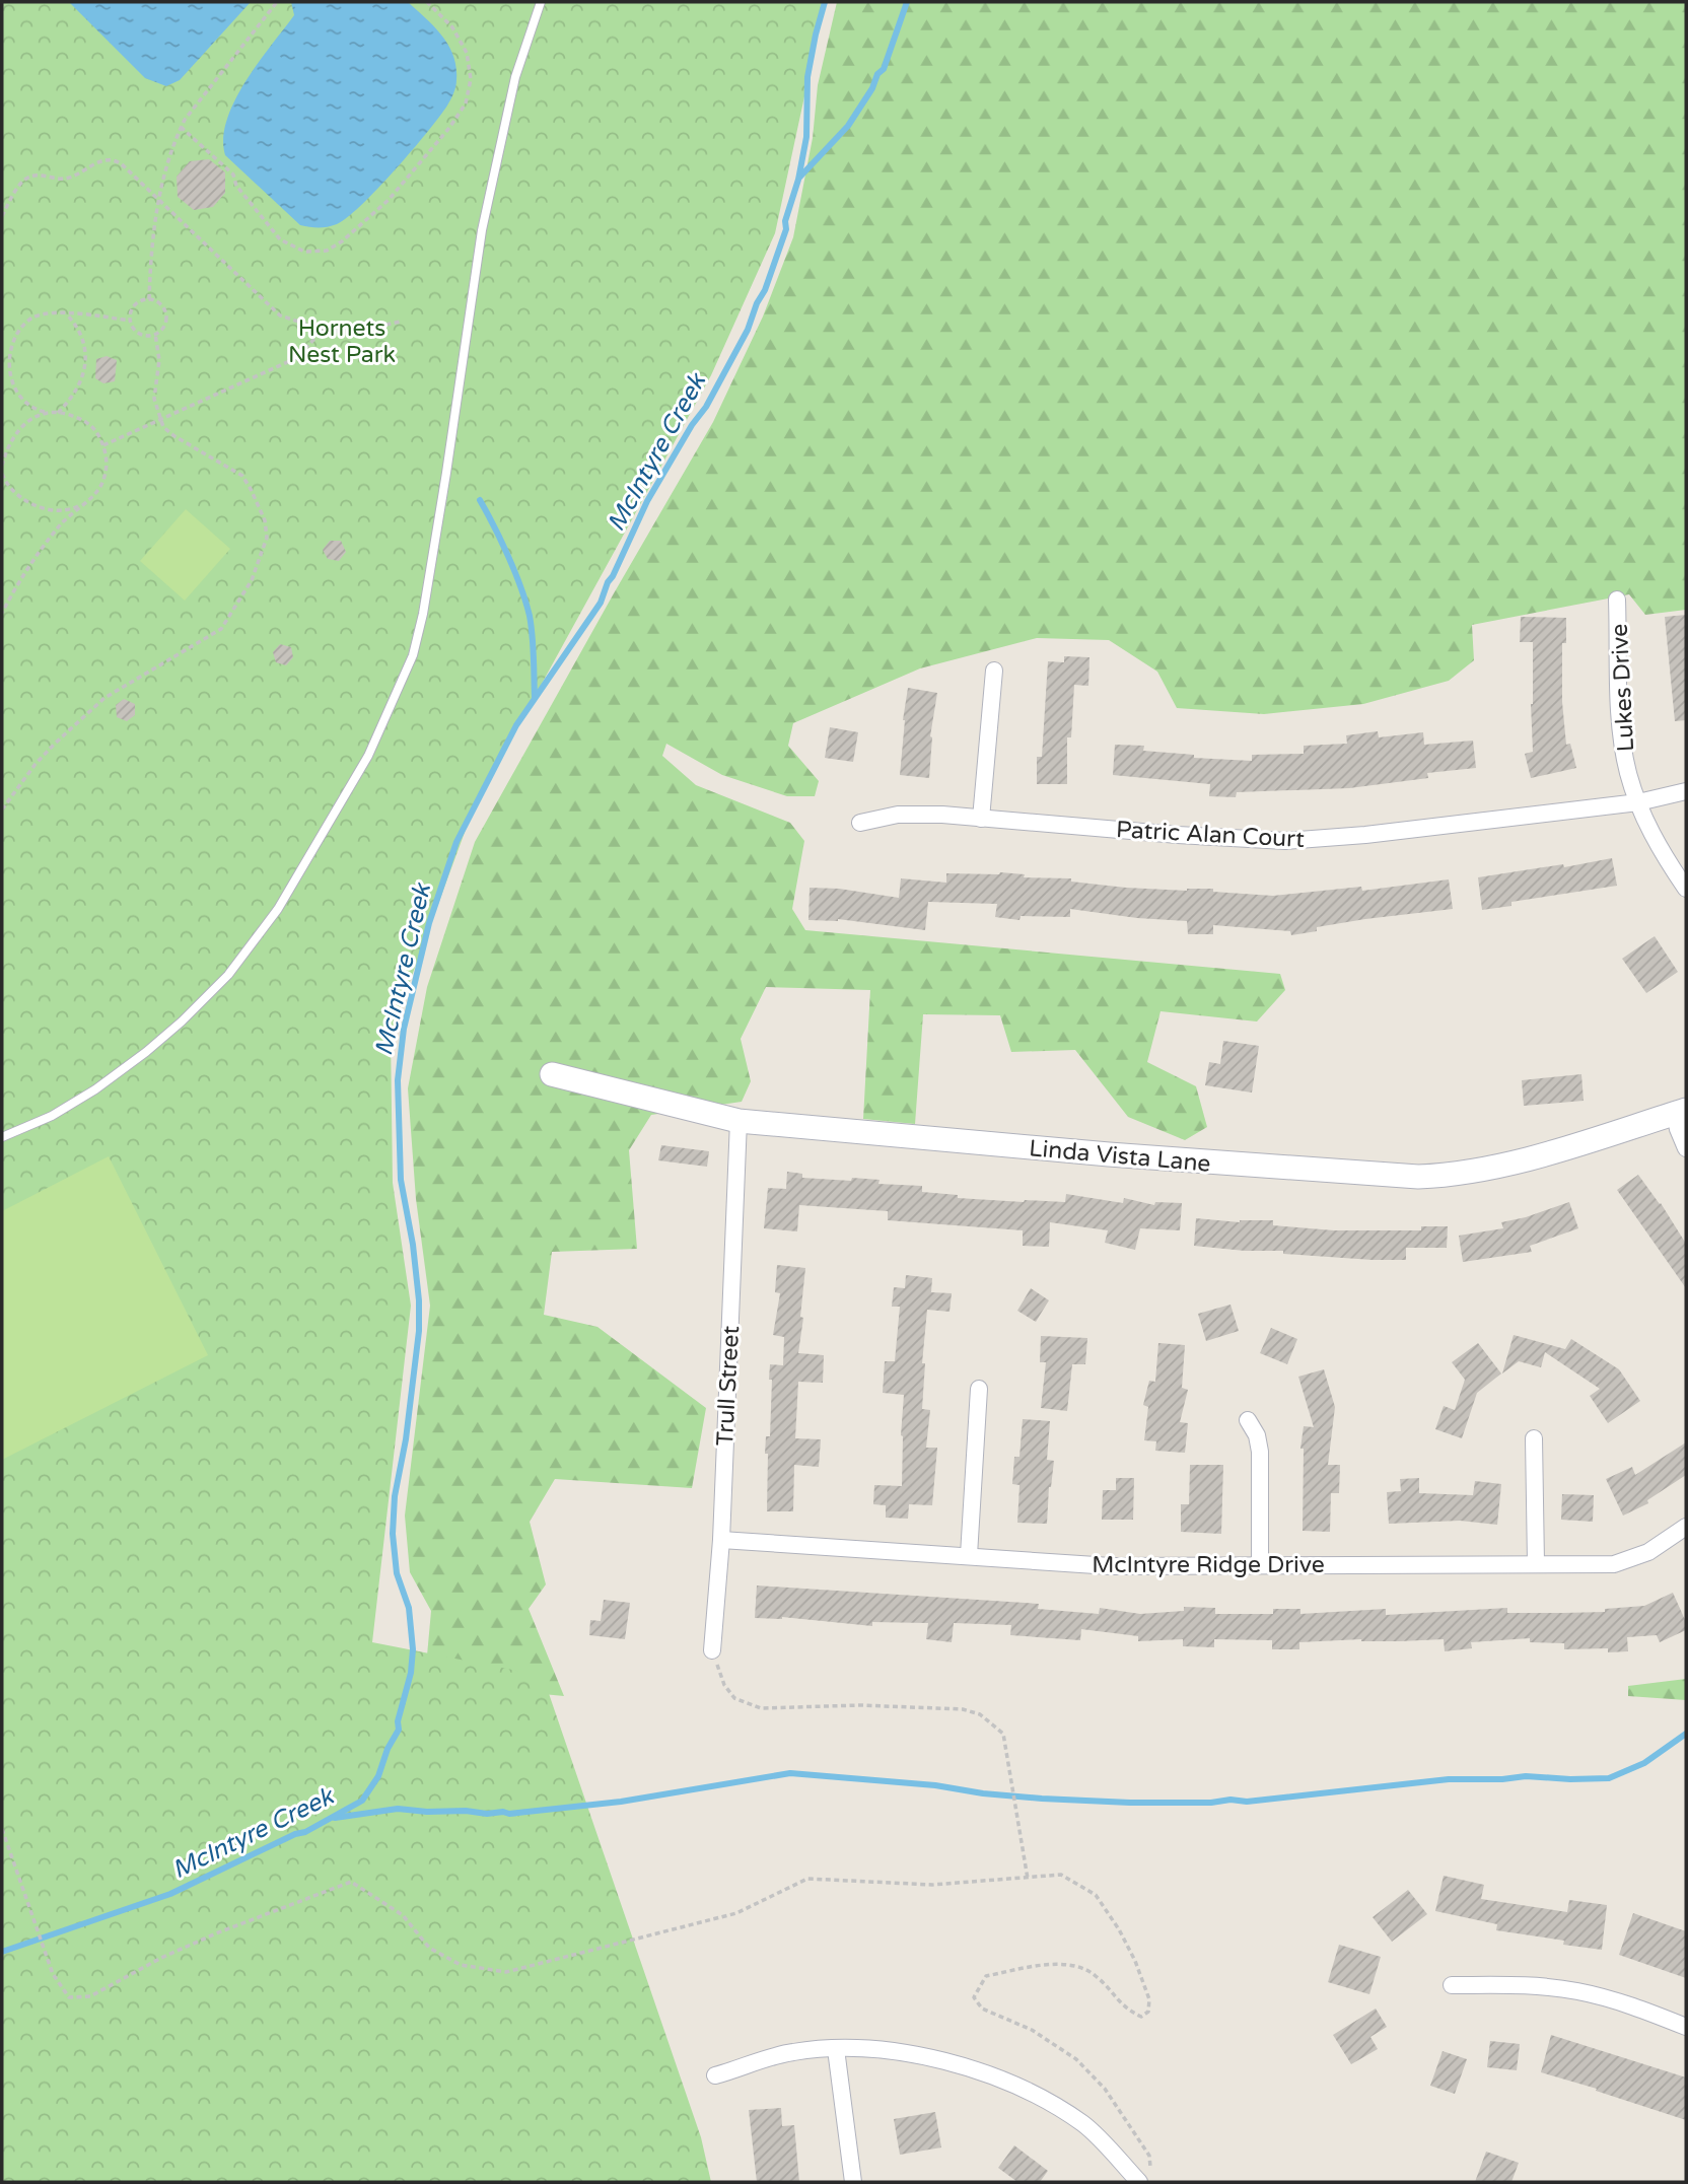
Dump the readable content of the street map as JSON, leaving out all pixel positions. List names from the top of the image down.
{
  "streets": {
    "street": [
      "Lukes Drive",
      "Patric Alan Court",
      "Linda Vista Lane",
      "Trull Street",
      "McIntyre Ridge Drive"
    ]
  },
  "crossings": [
    ["Lukes Drive", "Patric Alan Court"],
    ["Linda Vista Lane", "Trull Street"],
    ["Trull Street", "McIntyre Ridge Drive"]
  ],
  "water": ["McIntyre Creek"],
  "parks": ["Hornets Nest Park"]
}
